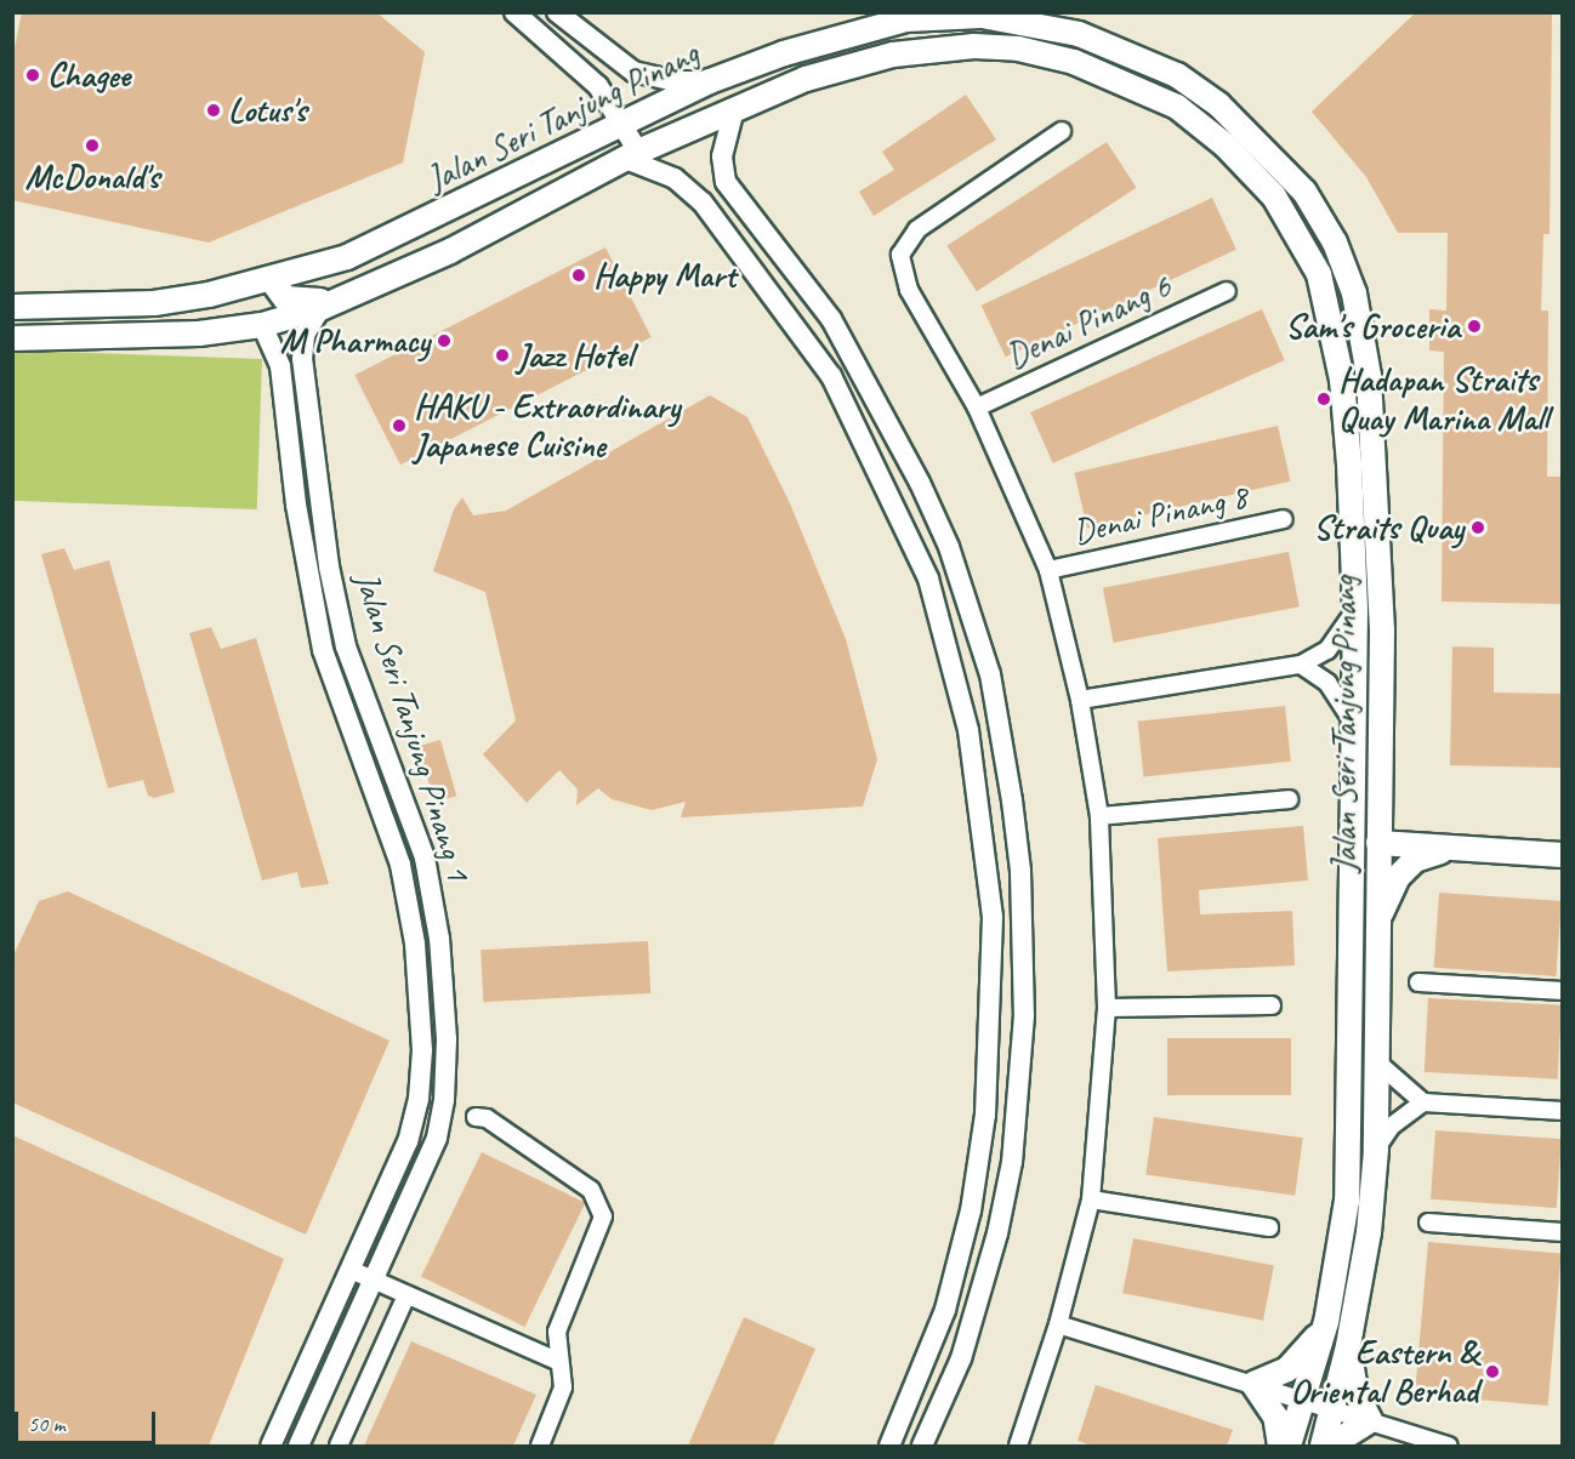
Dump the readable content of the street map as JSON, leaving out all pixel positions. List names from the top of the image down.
{
  "streets": {
    "main road": ["Jalan Seri Tanjung Pinang"],
    "street": ["Denai Pinang 6", "Denai Pinang 8", "Jalan Seri Tanjung Pinang 1"]
  },
  "crossings": [
    ["Jalan Seri Tanjung Pinang", "Jalan Seri Tanjung Pinang 1"]
  ],
  "places": [
    "Chagee",
    "Lotus's",
    "McDonald's",
    "Happy Mart",
    "Sam's Groceria",
    "M Pharmacy",
    "Jazz Hotel",
    "Hadapan Straits Quay Marina Mall",
    "HAKU - Extraordinary Japanese Cuisine",
    "Straits Quay",
    "Eastern & Oriental Berhad"
  ],
  "scale_bar": "50 m"
}
